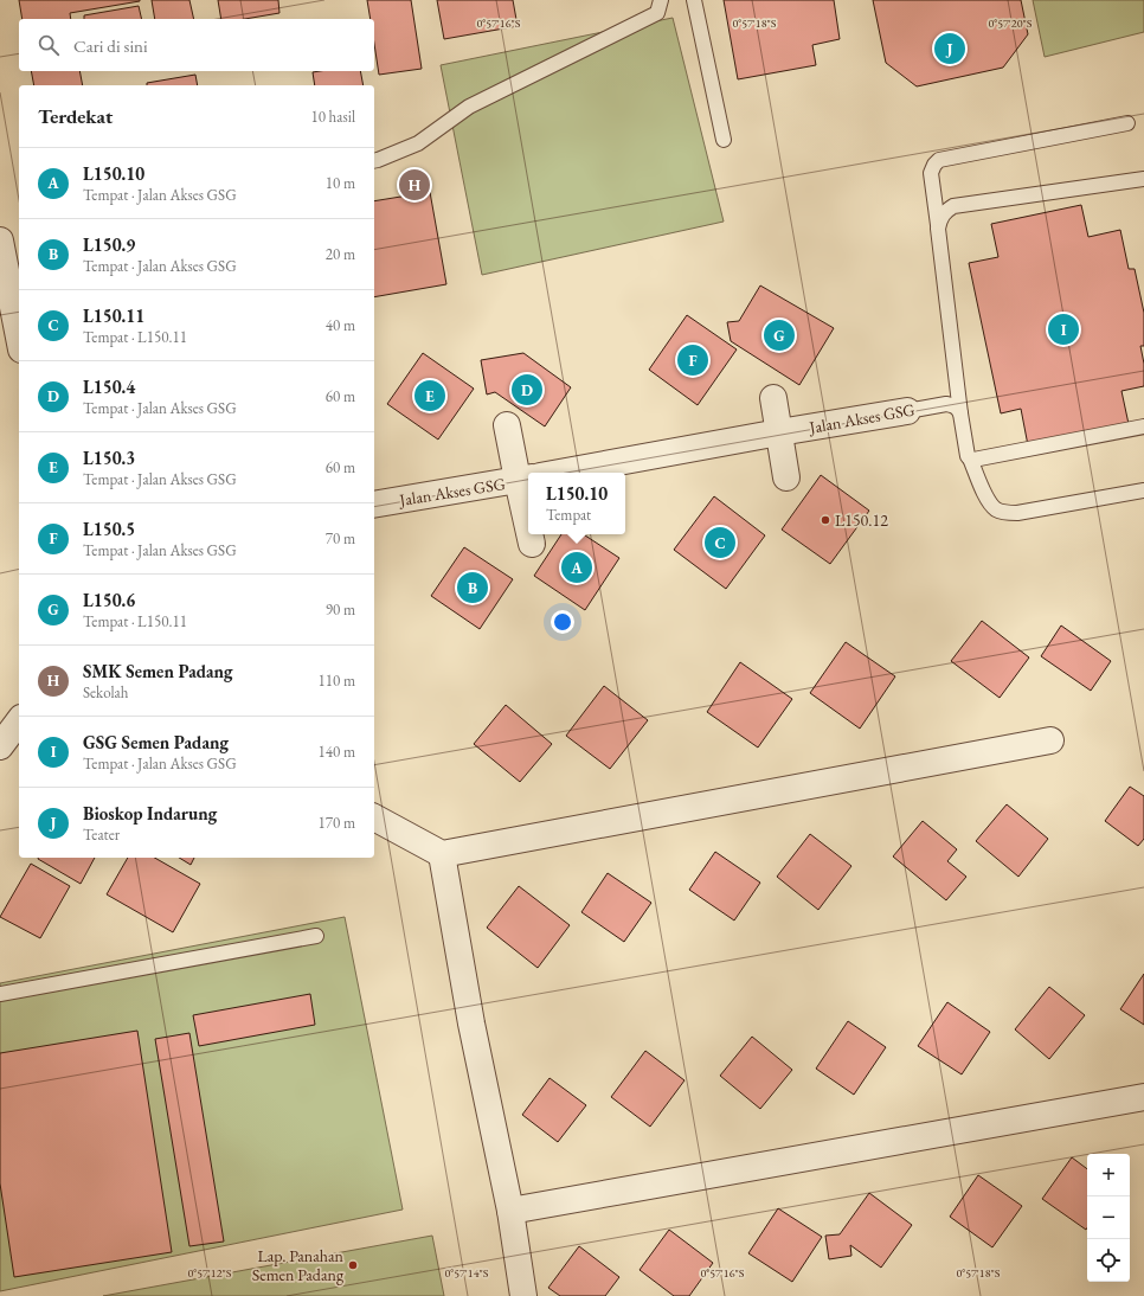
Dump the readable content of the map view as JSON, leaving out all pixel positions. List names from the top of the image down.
{
  "streets": {
    "street": ["Jalan Akses GSG"]
  },
  "places": ["L150.12", "Lap. Panahan Semen Padang"],
  "page": {
    "search": "Cari di sini",
    "pins": [
      "J",
      "H",
      "I",
      "G",
      "F",
      "D",
      "E",
      "C",
      "A",
      "B"
    ],
    "heading": ["Terdekat", "10 hasil"],
    "list": [
      {
        "mark": "A",
        "name": "L150.10",
        "note": "Tempat · Jalan Akses GSG",
        "value": "10 m"
      },
      {
        "mark": "B",
        "name": "L150.9",
        "note": "Tempat · Jalan Akses GSG",
        "value": "20 m"
      },
      {
        "mark": "C",
        "name": "L150.11",
        "note": "Tempat · L150.11",
        "value": "40 m"
      },
      {
        "mark": "D",
        "name": "L150.4",
        "note": "Tempat · Jalan Akses GSG",
        "value": "60 m"
      },
      {
        "mark": "E",
        "name": "L150.3",
        "note": "Tempat · Jalan Akses GSG",
        "value": "60 m"
      },
      {
        "mark": "F",
        "name": "L150.5",
        "note": "Tempat · Jalan Akses GSG",
        "value": "70 m"
      },
      {
        "mark": "G",
        "name": "L150.6",
        "note": "Tempat · L150.11",
        "value": "90 m"
      },
      {
        "mark": "H",
        "name": "SMK Semen Padang",
        "note": "Sekolah",
        "value": "110 m"
      },
      {
        "mark": "I",
        "name": "GSG Semen Padang",
        "note": "Tempat · Jalan Akses GSG",
        "value": "140 m"
      },
      {
        "mark": "J",
        "name": "Bioskop Indarung",
        "note": "Teater",
        "value": "170 m"
      }
    ],
    "popup": ["L150.10", "Tempat"],
    "map_buttons": ["+", "−"]
  },
  "coordinates": [
    "0°57'20\"S",
    "0°57'16\"S",
    "0°57'18\"S",
    "0°57'12\"S",
    "0°57'14\"S"
  ]
}
